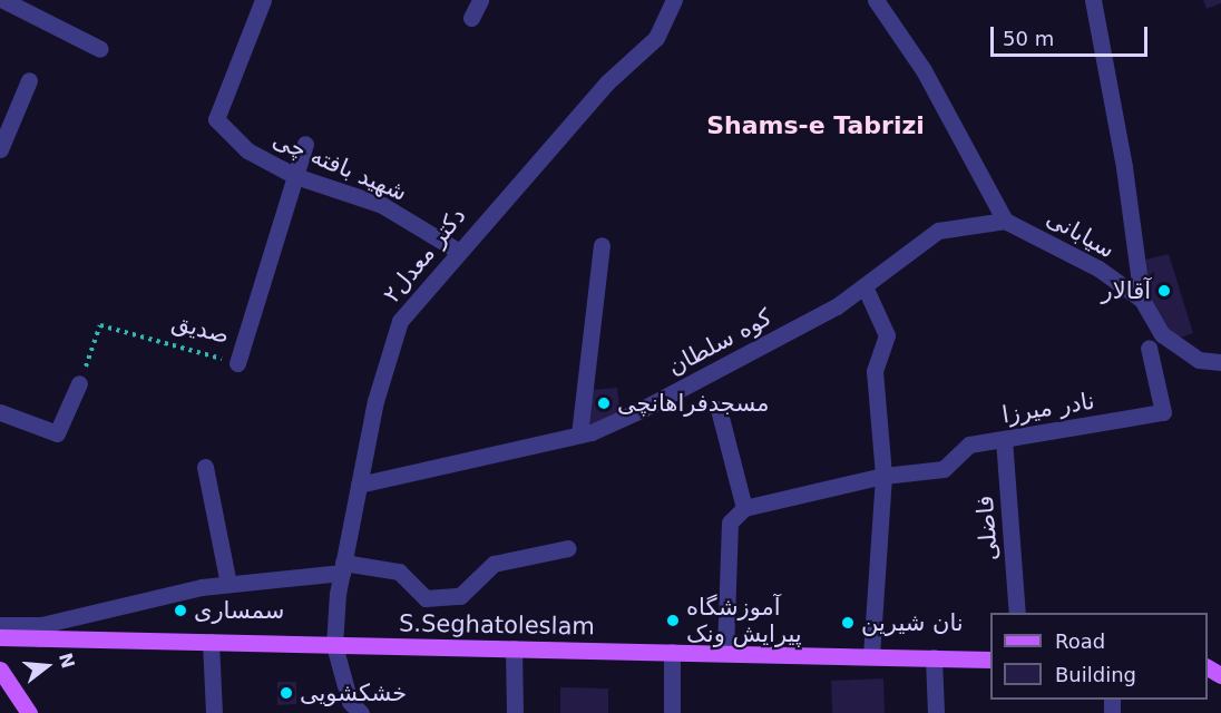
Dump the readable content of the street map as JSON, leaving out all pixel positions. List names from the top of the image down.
{
  "streets": {
    "main road": ["S.Seghatoleslam"],
    "street": [
      "شهید بافته چی",
      "سیابانی",
      "دکتر معدل۲",
      "صدیق",
      "کوه سلطان",
      "نادر میرزا",
      "فاضلی"
    ]
  },
  "crossings": [
    ["شهید بافته چی", "دکتر معدل۲"],
    ["شهید بافته چی", "صدیق"],
    ["سیابانی", "کوه سلطان"],
    ["دکتر معدل۲", "کوه سلطان"],
    ["دکتر معدل۲", "S.Seghatoleslam"],
    ["نادر میرزا", "فاضلی"]
  ],
  "districts": ["Shams-e Tabrizi"],
  "places": [
    "آقالار",
    "مسجدفراهانچی",
    "سمساری",
    "آموزشگاه پیرایش ونک",
    "نان شیرین",
    "خشکشویی"
  ],
  "legend": ["Road", "Building"],
  "scale_bar": "50 m",
  "north": "right"
}
